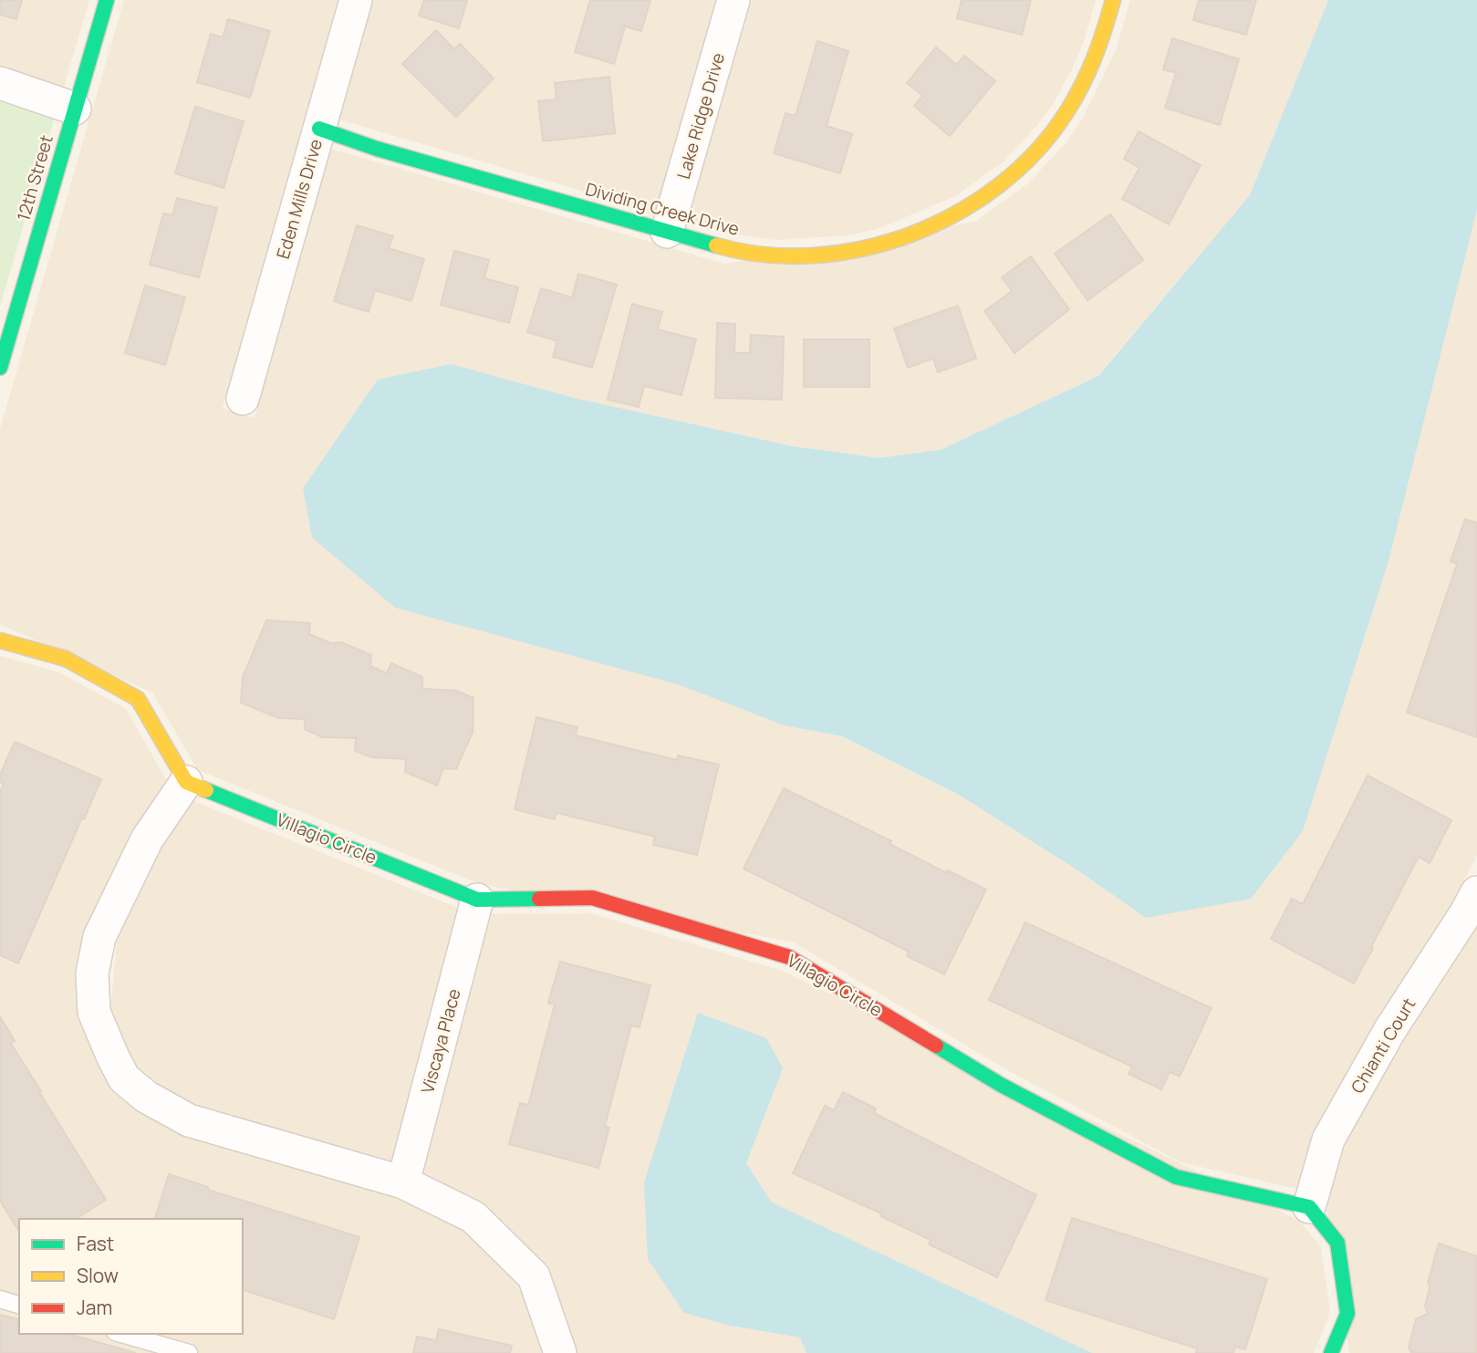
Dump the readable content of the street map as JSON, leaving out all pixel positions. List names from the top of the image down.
{
  "streets": {
    "street": [
      "Lake Ridge Drive",
      "12th Street",
      "Eden Mills Drive",
      "Dividing Creek Drive",
      "Villagio Circle",
      "Viscaya Place",
      "Chianti Court"
    ]
  },
  "crossings": [
    ["Lake Ridge Drive", "Dividing Creek Drive"],
    ["Eden Mills Drive", "Dividing Creek Drive"],
    ["Villagio Circle", "Viscaya Place"],
    ["Villagio Circle", "Chianti Court"]
  ],
  "legend": ["Fast", "Slow", "Jam"]
}
